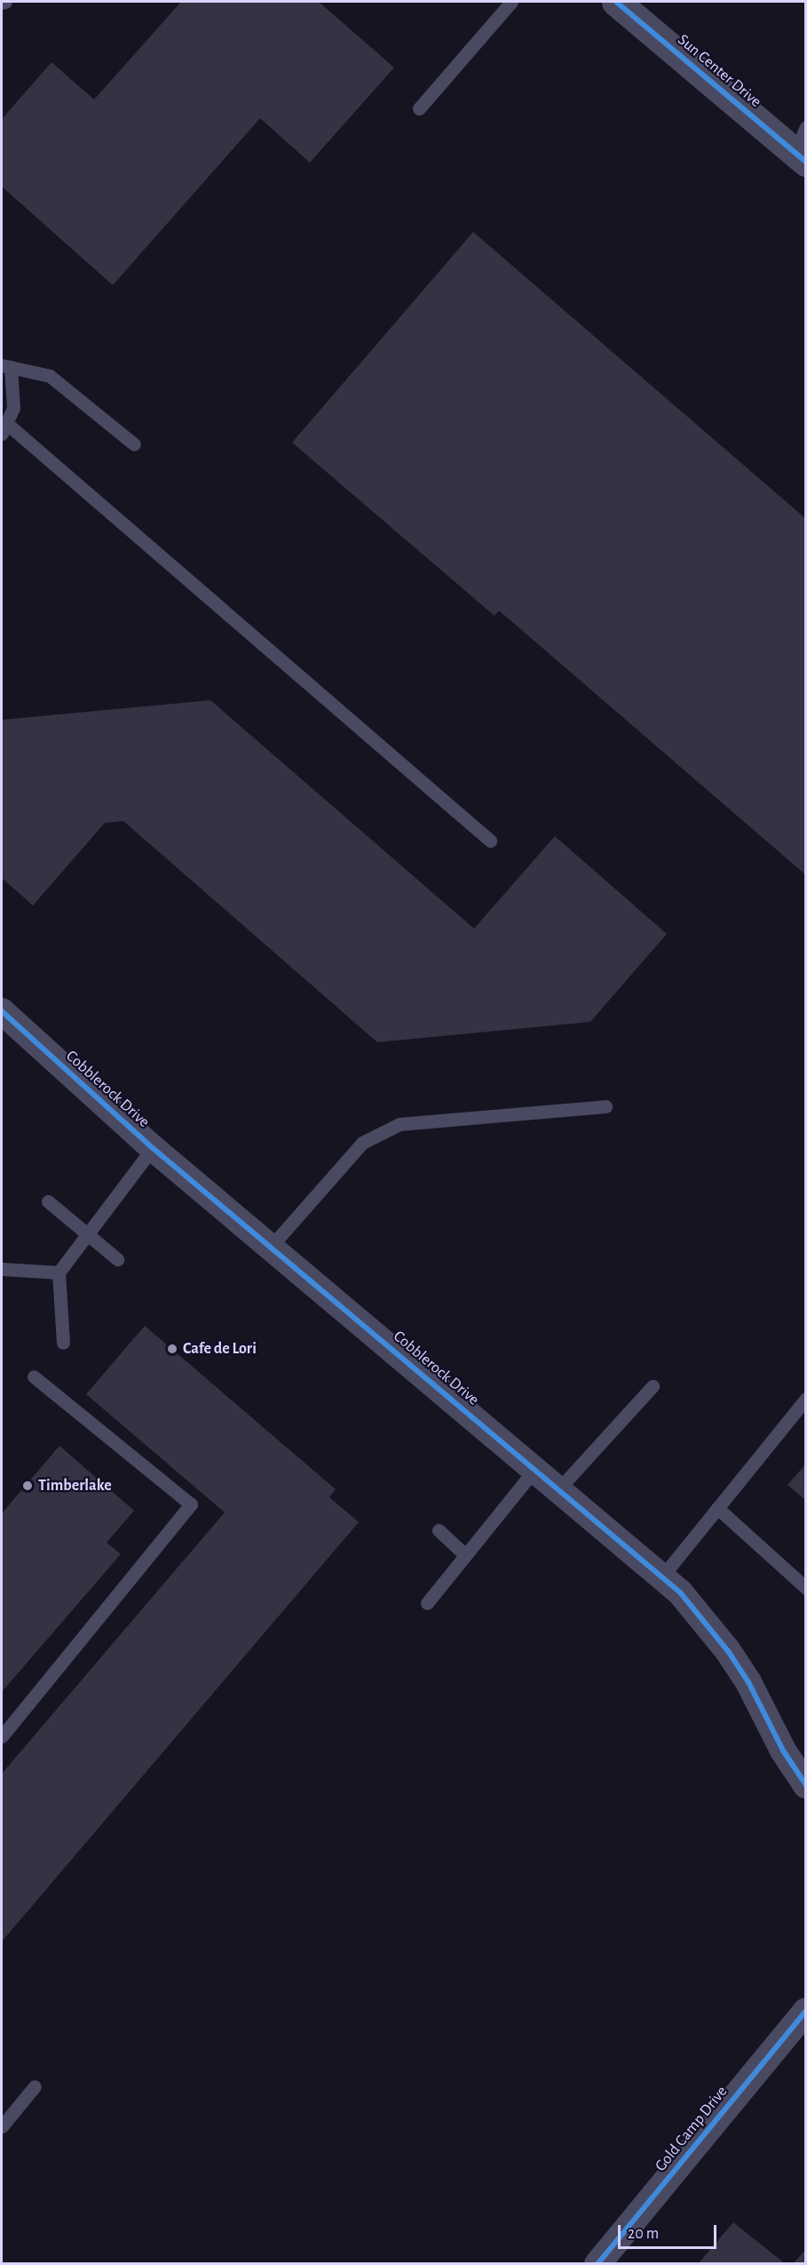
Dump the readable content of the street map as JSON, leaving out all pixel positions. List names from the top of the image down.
{
  "streets": {
    "street": ["Sun Center Drive", "Cobblerock Drive", "Gold Camp Drive"]
  },
  "places": ["Cafe de Lori", "Timberlake"],
  "scale_bar": "20 m"
}
